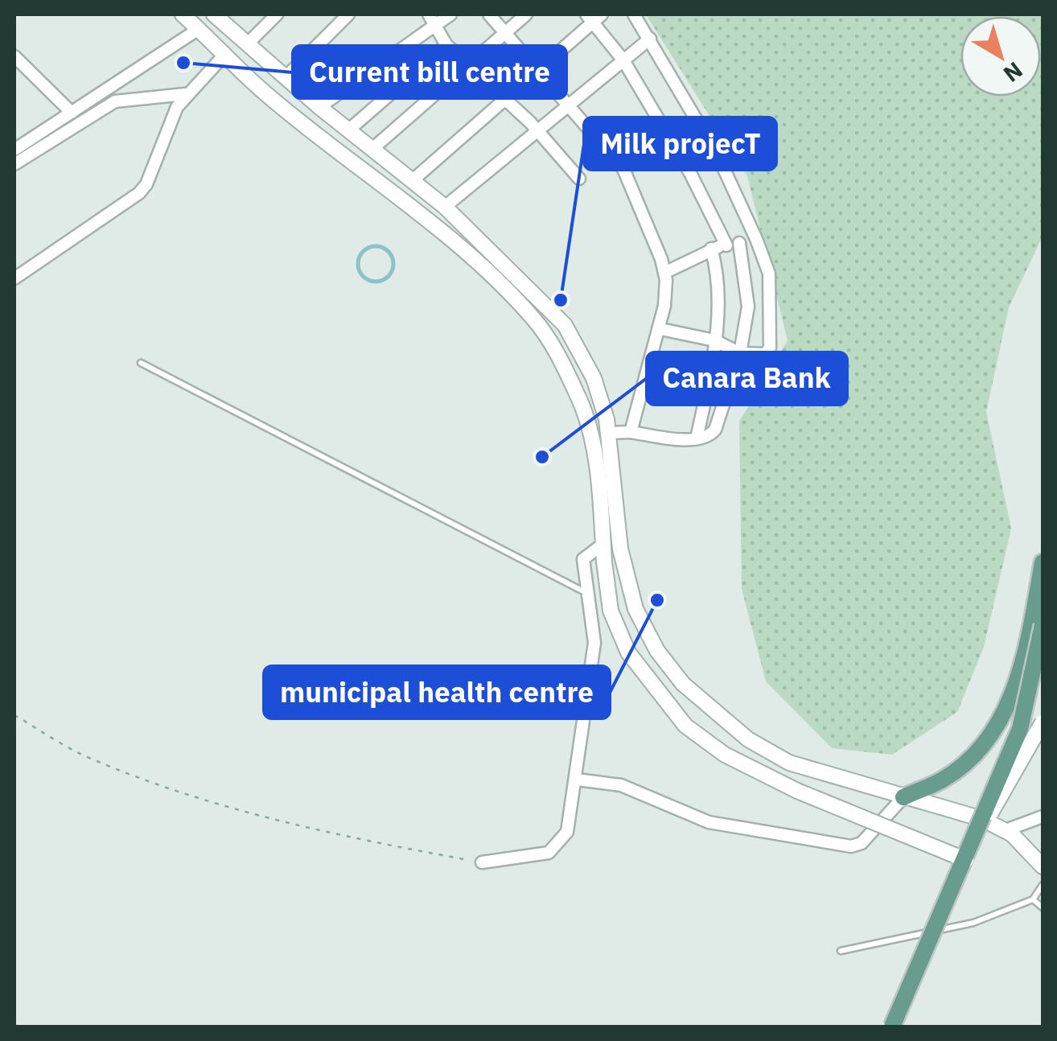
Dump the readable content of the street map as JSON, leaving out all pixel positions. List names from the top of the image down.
{
  "places": [
    "Current bill centre",
    "Milk projecT",
    "Canara Bank",
    "municipal health centre"
  ],
  "north": "bottom right"
}
